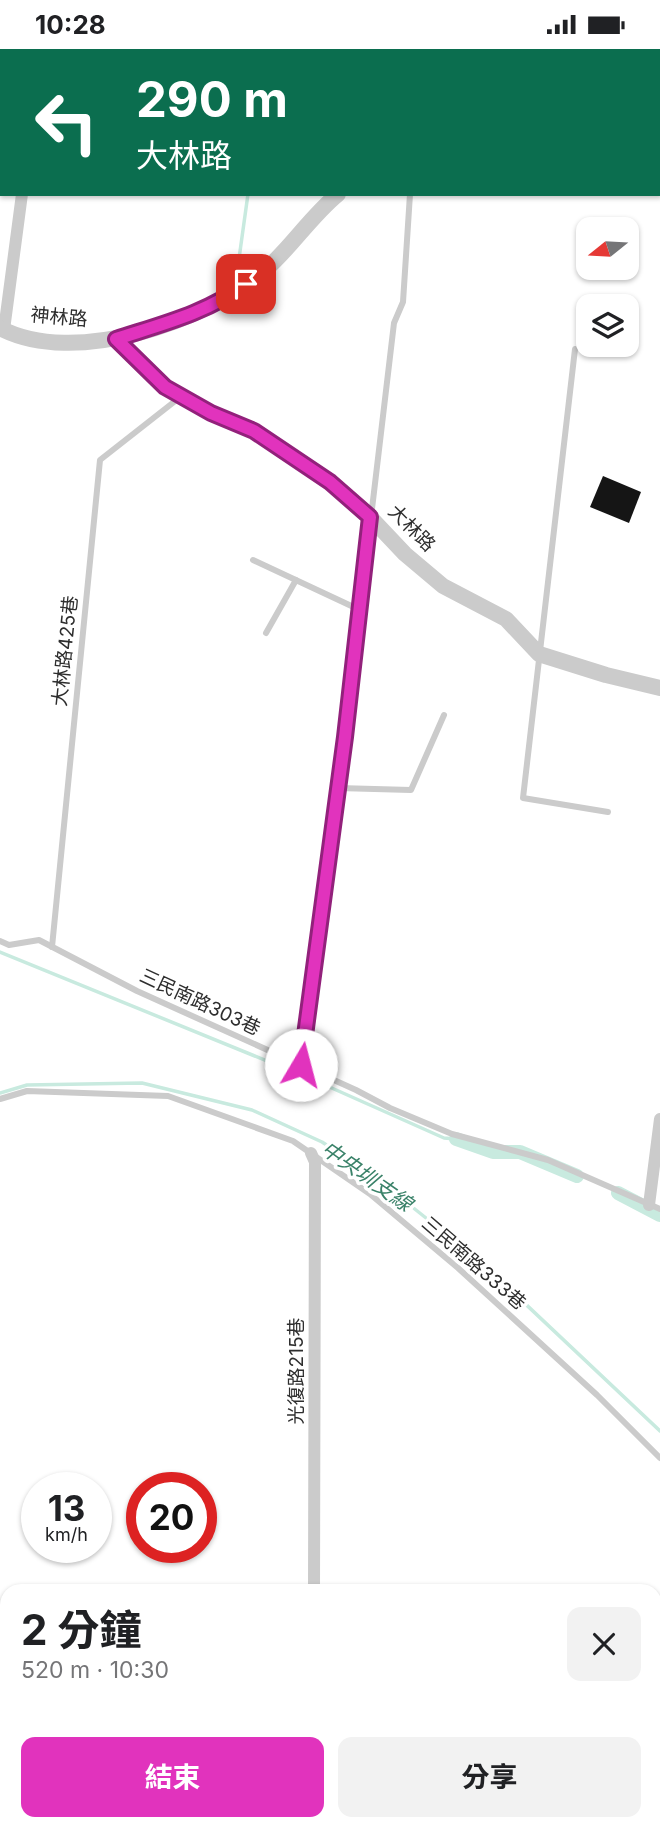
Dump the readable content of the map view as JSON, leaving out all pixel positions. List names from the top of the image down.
{
  "streets": {
    "street": ["神林路", "大林路", "光復路215巷"],
    "lane": ["大林路425巷", "三民南路303巷", "三民南路333巷"]
  },
  "crossings": [
    ["神林路", "大林路"],
    ["大林路", "大林路425巷"],
    ["大林路425巷", "三民南路303巷"],
    ["三民南路333巷", "光復路215巷"]
  ],
  "water": ["中央圳支線"],
  "north": "left",
  "page": {
    "status": "10:28",
    "turn": ["290 m", "大林路"],
    "speed": "13 km/h",
    "limit": "20",
    "heading": ["2 分鐘", "520 m · 10:30"],
    "buttons": ["結束", "分享"]
  }
}
